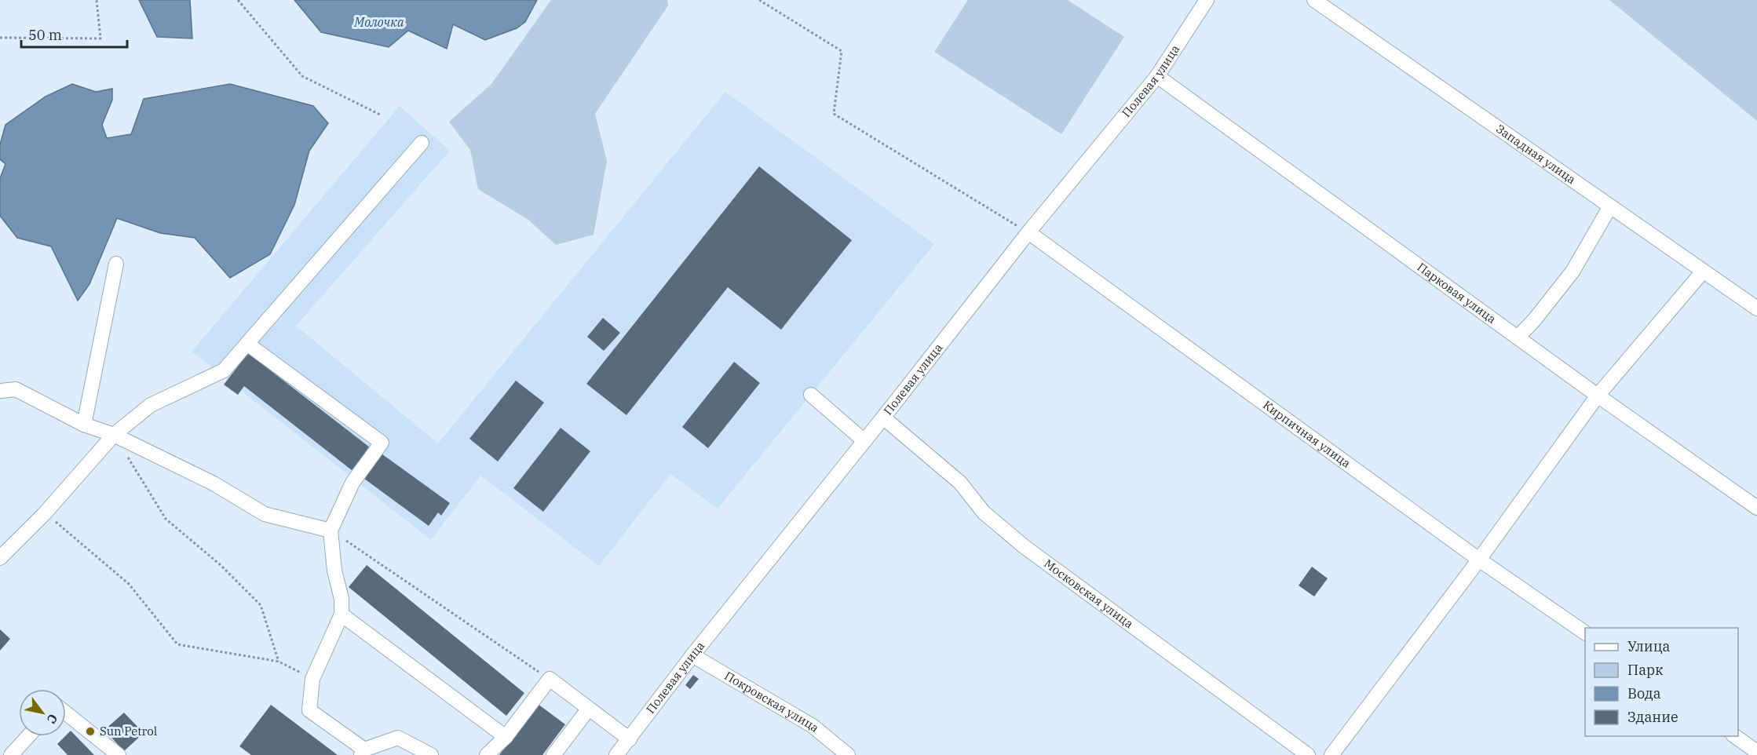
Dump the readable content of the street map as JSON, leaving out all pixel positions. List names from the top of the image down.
{
  "streets": {
    "street": [
      "Полевая улица",
      "Западная улица",
      "Парковая улица",
      "Кирпичная улица",
      "Московская улица",
      "Покровская улица"
    ]
  },
  "crossings": [
    ["Полевая улица", "Парковая улица"],
    ["Полевая улица", "Кирпичная улица"],
    ["Полевая улица", "Московская улица"],
    ["Полевая улица", "Покровская улица"]
  ],
  "water": ["Молочка"],
  "places": ["Sun Petrol"],
  "legend": [
    "Улица",
    "Парк",
    "Вода",
    "Здание"
  ],
  "scale_bar": "50 m",
  "north": "bottom right"
}
